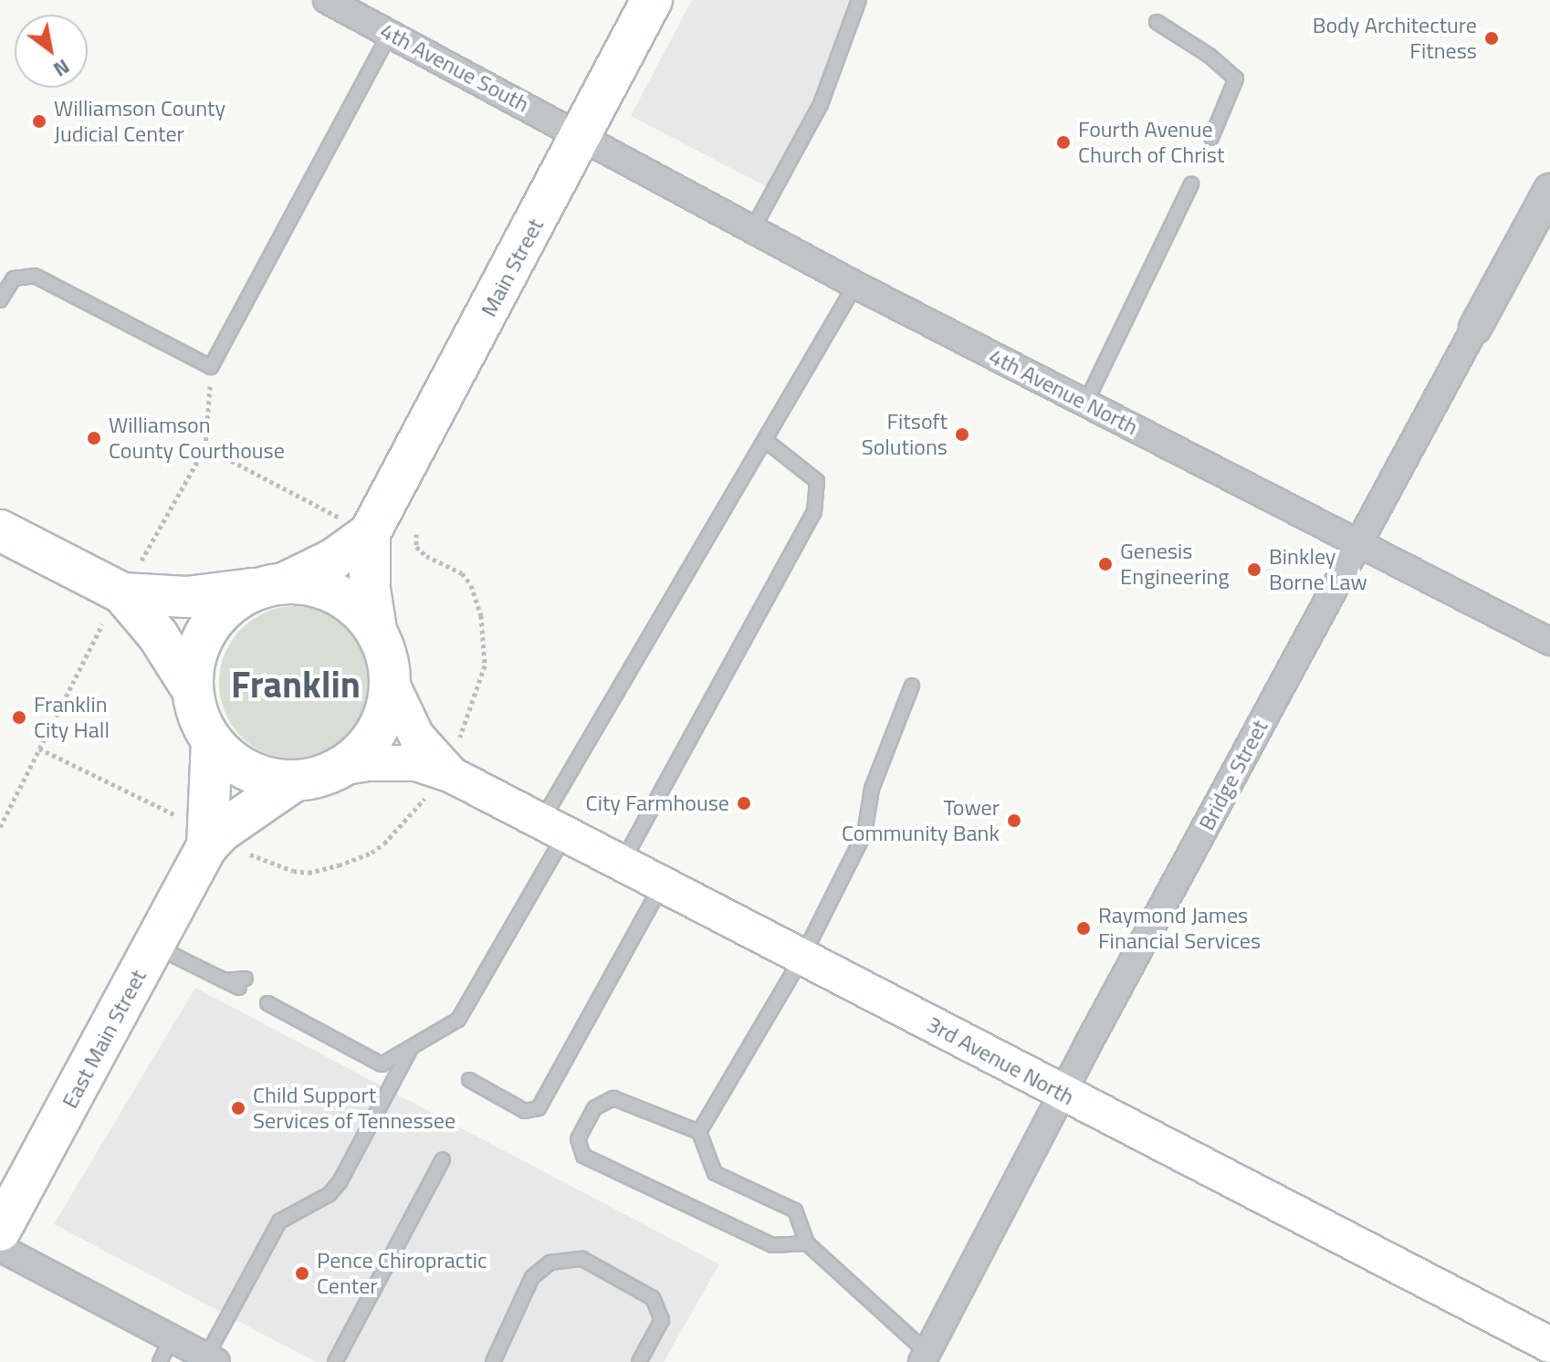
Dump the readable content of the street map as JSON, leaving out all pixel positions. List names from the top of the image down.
{
  "streets": {
    "main road": ["Main Street", "East Main Street", "3rd Avenue North"],
    "street": ["4th Avenue South", "4th Avenue North", "Bridge Street"]
  },
  "crossings": [
    ["4th Avenue South", "Main Street"],
    ["4th Avenue South", "4th Avenue North"],
    ["Main Street", "4th Avenue North"],
    ["Main Street", "East Main Street"],
    ["Main Street", "3rd Avenue North"],
    ["4th Avenue North", "Bridge Street"],
    ["Bridge Street", "3rd Avenue North"],
    ["East Main Street", "3rd Avenue North"]
  ],
  "districts": ["Franklin"],
  "places": [
    "Body Architecture Fitness",
    "Williamson County Judicial Center",
    "Fourth Avenue Church of Christ",
    "Fitsoft Solutions",
    "Williamson County Courthouse",
    "Genesis Engineering",
    "Binkley Borne Law",
    "Franklin City Hall",
    "City Farmhouse",
    "Tower Community Bank",
    "Raymond James Financial Services",
    "Child Support Services of Tennessee",
    "Pence Chiropractic Center"
  ],
  "north": "bottom right"
}
